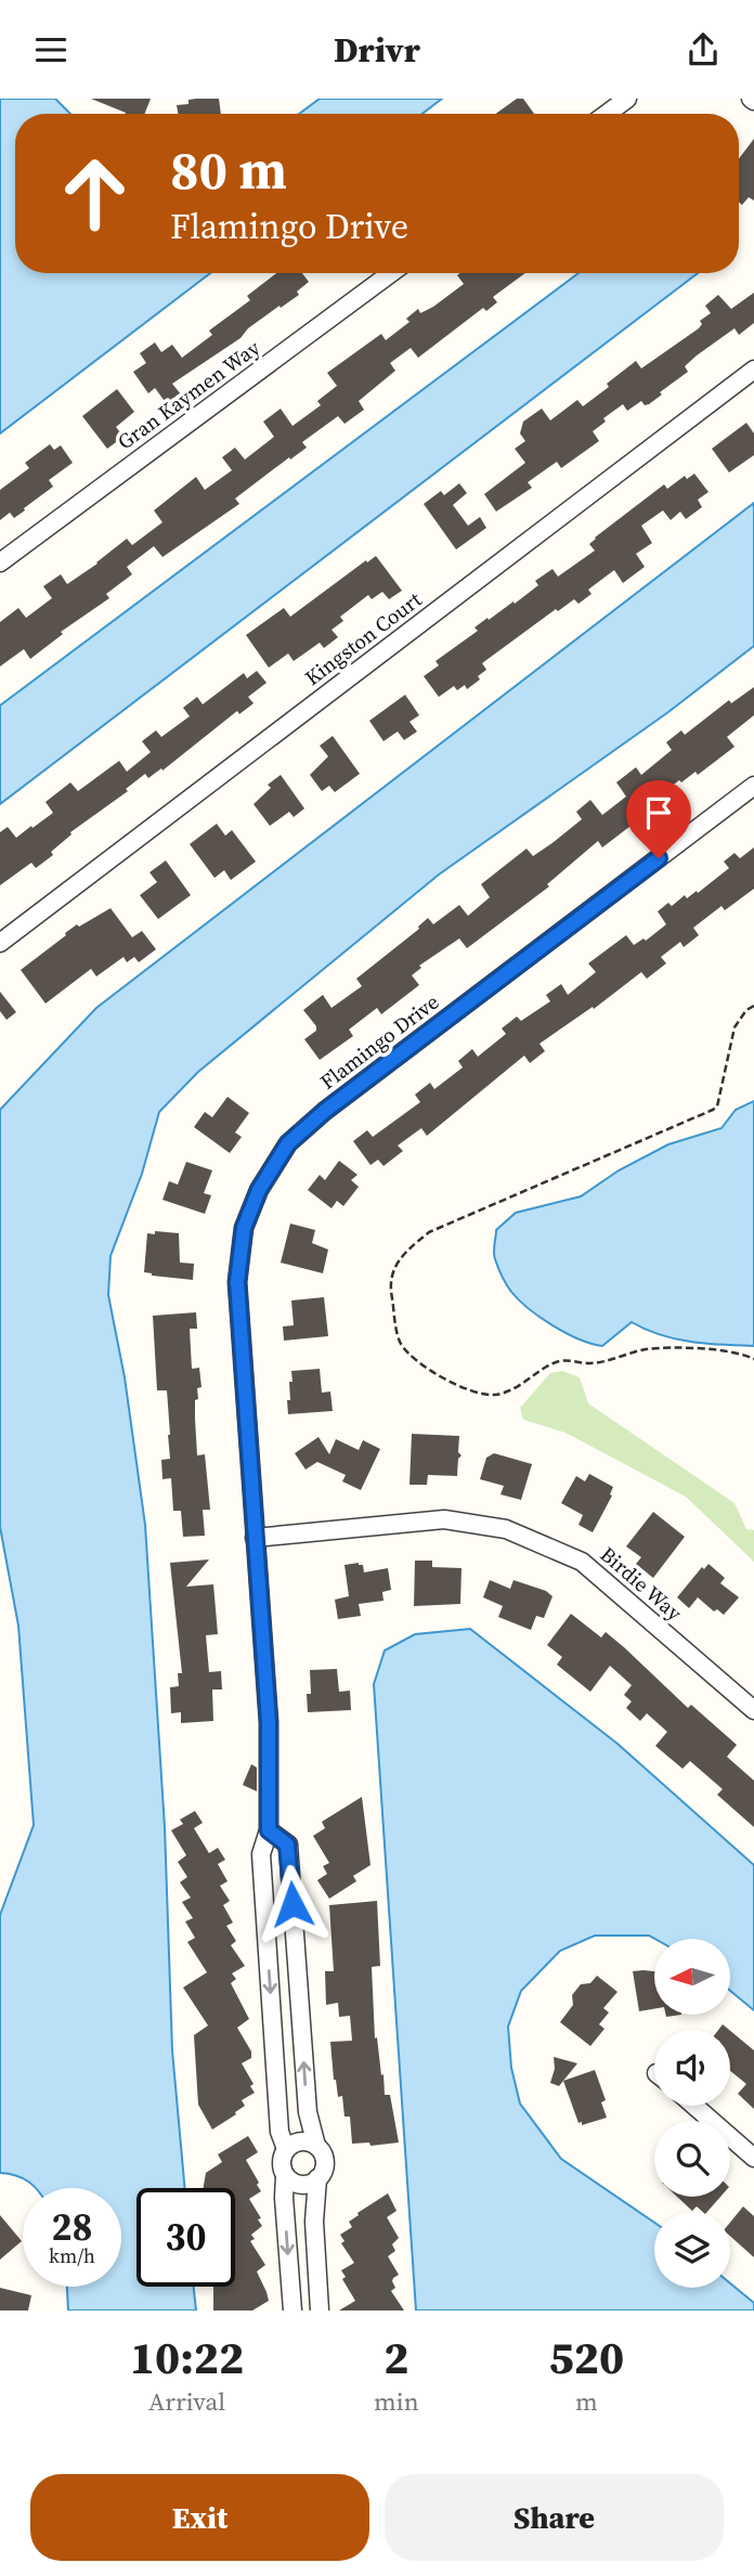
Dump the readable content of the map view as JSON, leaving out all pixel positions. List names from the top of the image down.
{
  "streets": {
    "street": [
      "Gran Kaymen Way",
      "Kingston Court",
      "Flamingo Drive",
      "Birdie Way"
    ]
  },
  "crossings": [
    ["Flamingo Drive", "Birdie Way"]
  ],
  "north": "left",
  "page": {
    "header": "Drivr",
    "turn": ["80 m", "Flamingo Drive"],
    "speed": "28 km/h",
    "limit": "30",
    "eta": [
      "10:22",
      "Arrival",
      "2",
      "min",
      "520",
      "m"
    ],
    "buttons": ["Exit", "Share"]
  }
}
